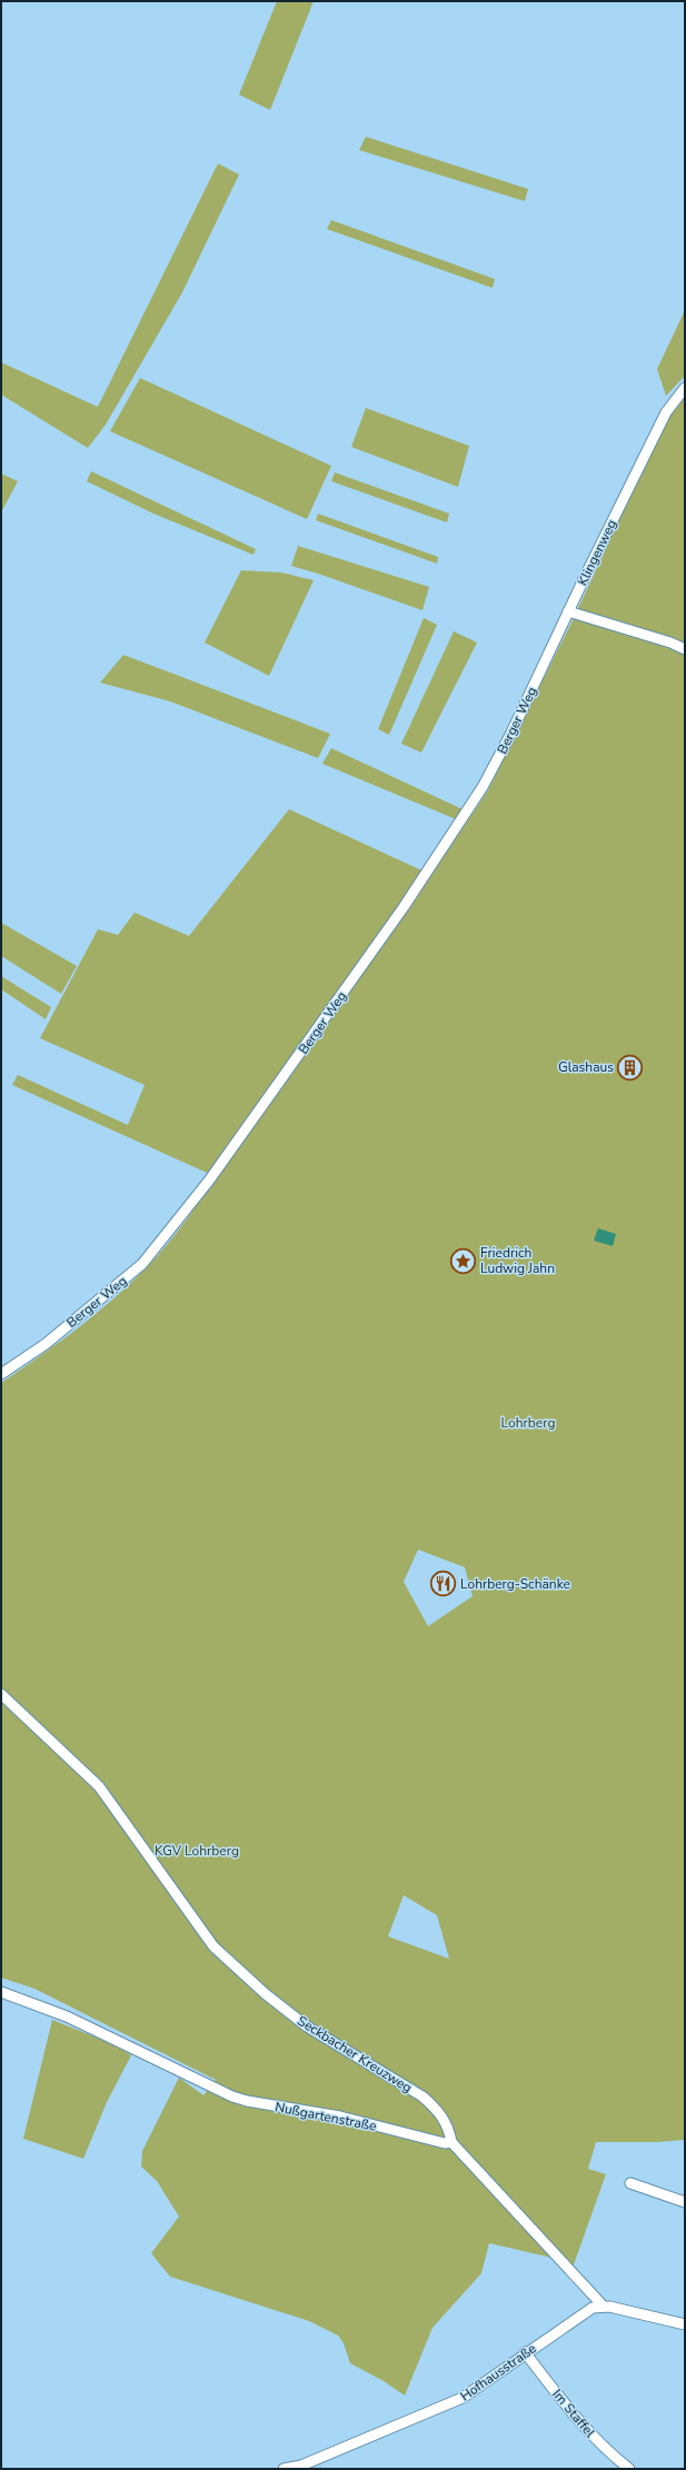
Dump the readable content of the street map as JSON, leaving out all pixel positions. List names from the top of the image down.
{
  "streets": {
    "street": [
      "Klingenweg",
      "Berger Weg",
      "Seckbacher Kreuzweg",
      "Nußgartenstraße",
      "Hofhausstraße",
      "Im Staffel"
    ]
  },
  "crossings": [
    ["Klingenweg", "Berger Weg"],
    ["Seckbacher Kreuzweg", "Nußgartenstraße"],
    ["Hofhausstraße", "Im Staffel"]
  ],
  "parks": ["Lohrberg", "KGV Lohrberg"],
  "places": {
    "building": ["Glashaus"],
    "place": ["Friedrich Ludwig Jahn"],
    "restaurant": ["Lohrberg-Schänke"]
  }
}
